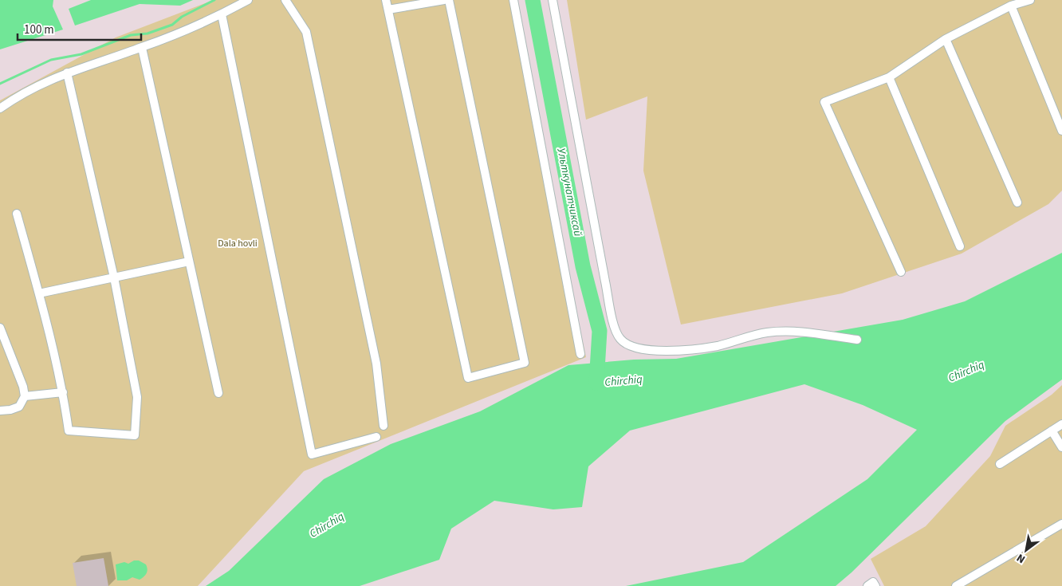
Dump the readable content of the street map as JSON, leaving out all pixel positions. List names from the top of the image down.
{
  "water": ["Ульткунатчиксай", "Chirchiq"],
  "parks": ["Dala hovli"],
  "scale_bar": "100 m",
  "north": "bottom left"
}
